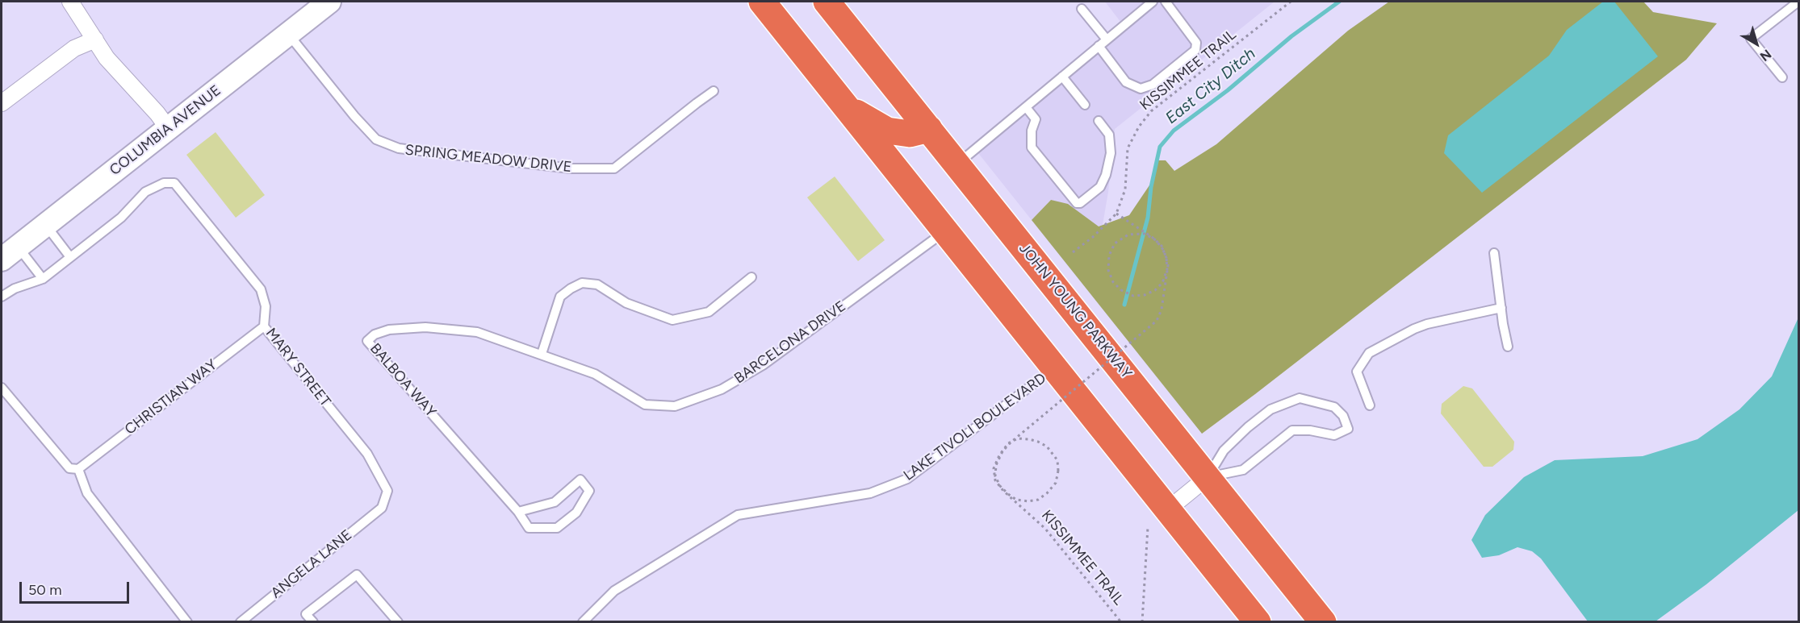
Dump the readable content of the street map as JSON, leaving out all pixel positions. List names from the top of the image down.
{
  "streets": {
    "highway": ["JOHN YOUNG PARKWAY"],
    "street": ["COLUMBIA AVENUE"],
    "lane": [
      "SPRING MEADOW DRIVE",
      "BARCELONA DRIVE",
      "MARY STREET",
      "BALBOA WAY",
      "CHRISTIAN WAY",
      "LAKE TIVOLI BOULEVARD",
      "ANGELA LANE"
    ],
    "path": ["KISSIMMEE TRAIL"]
  },
  "crossings": [
    ["COLUMBIA AVENUE", "SPRING MEADOW DRIVE"],
    ["BARCELONA DRIVE", "BALBOA WAY"],
    ["MARY STREET", "CHRISTIAN WAY"],
    ["MARY STREET", "ANGELA LANE"]
  ],
  "water": ["East City Ditch"],
  "scale_bar": "50 m",
  "north": "bottom right"
}
